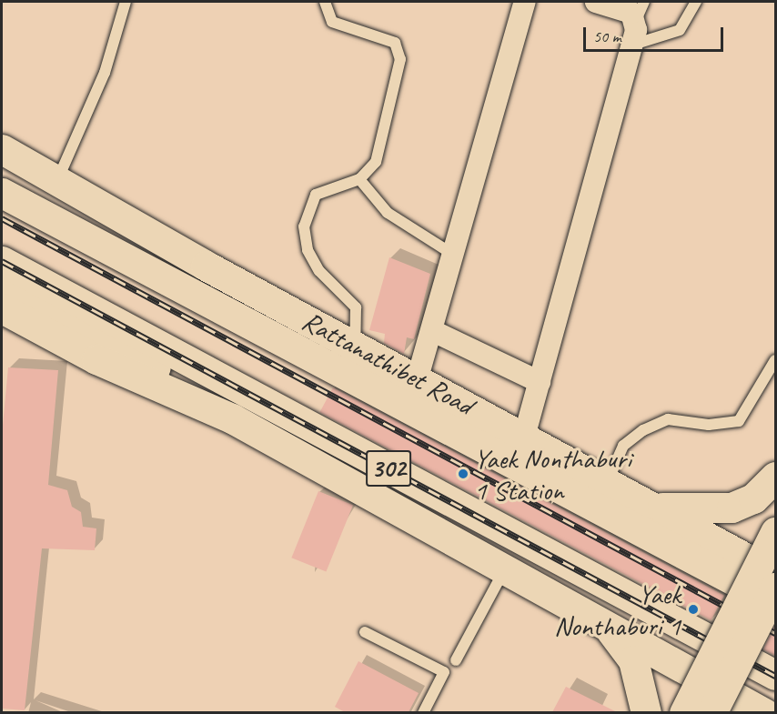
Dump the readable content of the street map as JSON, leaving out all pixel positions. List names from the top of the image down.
{
  "streets": {
    "main road": ["Rattanathibet Road", "302"]
  },
  "places": ["Yaek Nonthaburi 1 Station", "Yaek Nonthaburi 1"],
  "scale_bar": "50 m"
}
